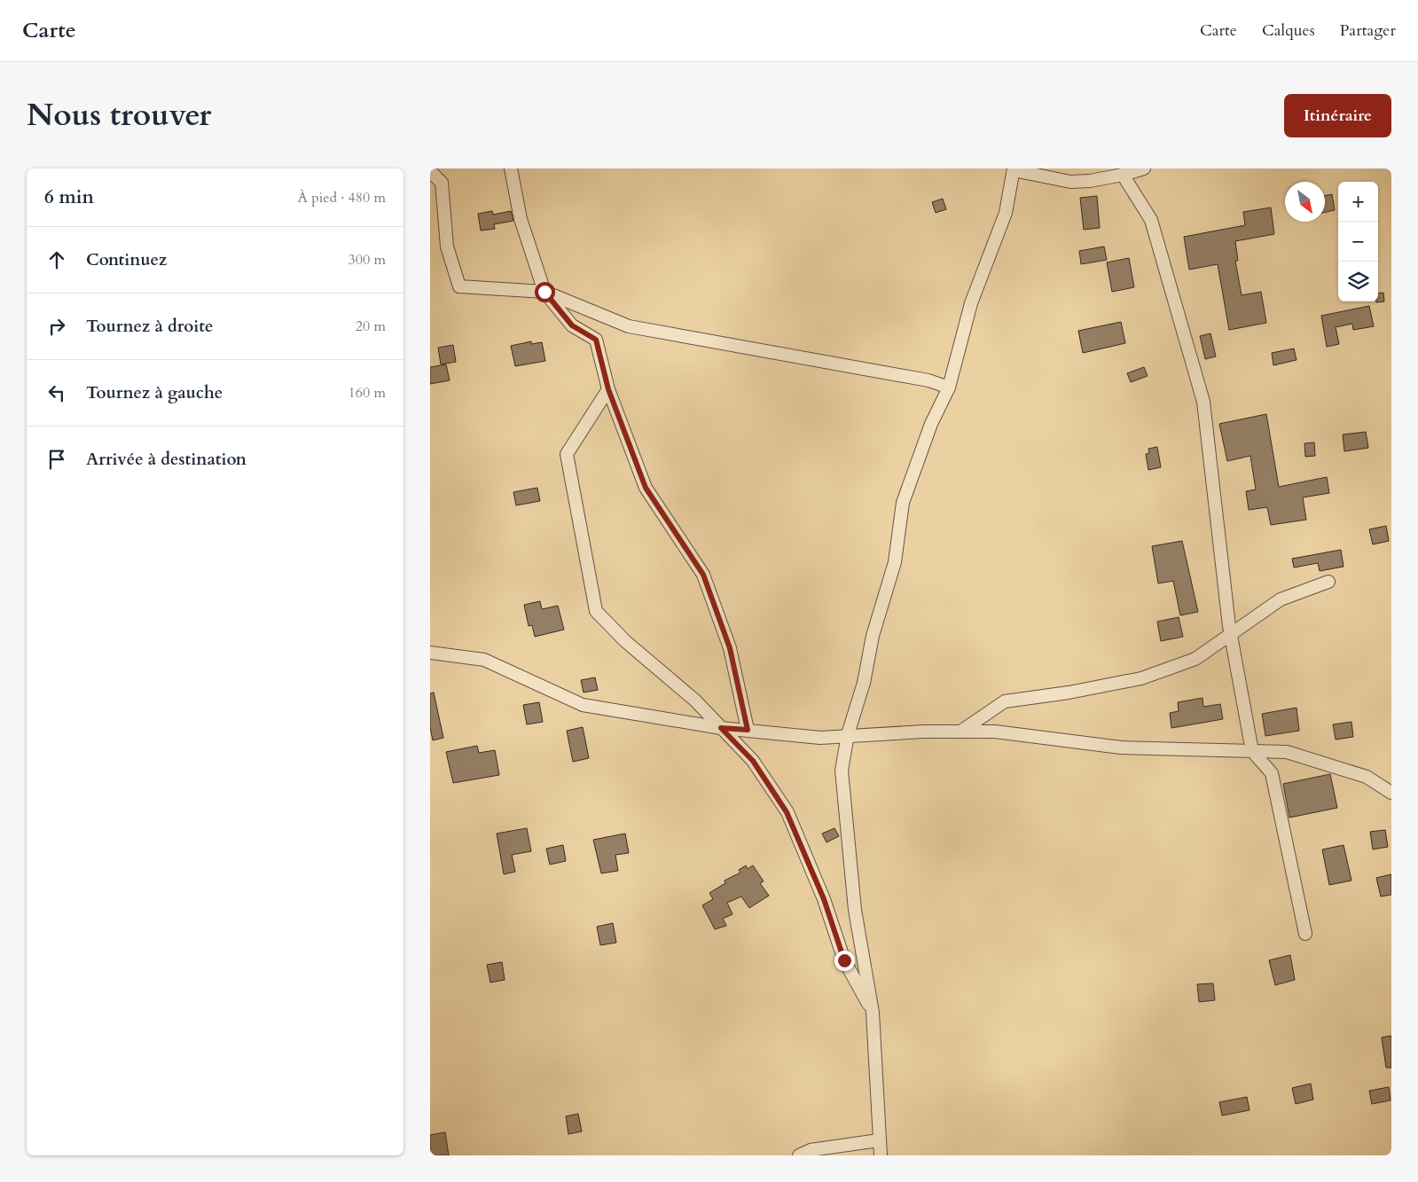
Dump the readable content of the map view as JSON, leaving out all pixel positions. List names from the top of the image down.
{
  "north": "bottom right",
  "page": {
    "header": "Carte",
    "nav": ["Carte", "Calques", "Partager"],
    "title": "Nous trouver",
    "buttons": "Itinéraire",
    "heading": ["6 min", "À pied · 480 m"],
    "map_buttons": ["+", "−"],
    "list": [
      ["Continuez", "300 m"],
      ["Tournez à droite", "20 m"],
      ["Tournez à gauche", "160 m"],
      "Arrivée à destination"
    ]
  }
}
